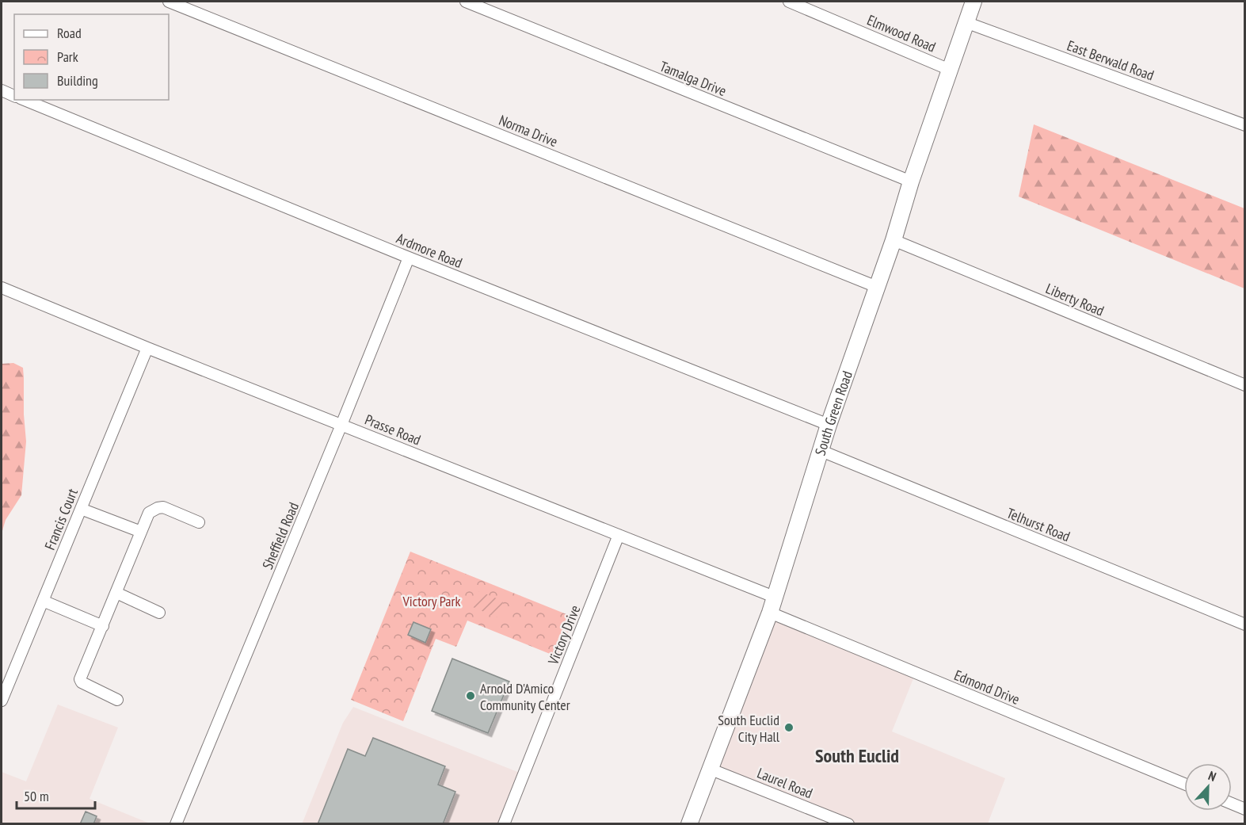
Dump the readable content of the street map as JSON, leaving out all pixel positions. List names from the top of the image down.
{
  "streets": {
    "main road": ["South Green Road"],
    "street": [
      "Elmwood Road",
      "East Berwald Road",
      "Tamalga Drive",
      "Norma Drive",
      "Ardmore Road",
      "Liberty Road",
      "Prasse Road",
      "Francis Court",
      "Telhurst Road",
      "Sheffield Road",
      "Victory Drive",
      "Edmond Drive",
      "Laurel Road"
    ]
  },
  "crossings": [
    ["Elmwood Road", "South Green Road"],
    ["East Berwald Road", "South Green Road"],
    ["Tamalga Drive", "South Green Road"],
    ["Norma Drive", "South Green Road"],
    ["Ardmore Road", "South Green Road"],
    ["Ardmore Road", "Sheffield Road"],
    ["Liberty Road", "South Green Road"],
    ["South Green Road", "Prasse Road"],
    ["South Green Road", "Telhurst Road"],
    ["South Green Road", "Edmond Drive"],
    ["South Green Road", "Laurel Road"],
    ["Prasse Road", "Francis Court"],
    ["Prasse Road", "Sheffield Road"],
    ["Prasse Road", "Victory Drive"]
  ],
  "districts": ["South Euclid"],
  "parks": ["Victory Park"],
  "places": ["Arnold D'Amico Community Center", "South Euclid City Hall"],
  "legend": ["Road", "Park", "Building"],
  "scale_bar": "50 m",
  "north": "top"
}
